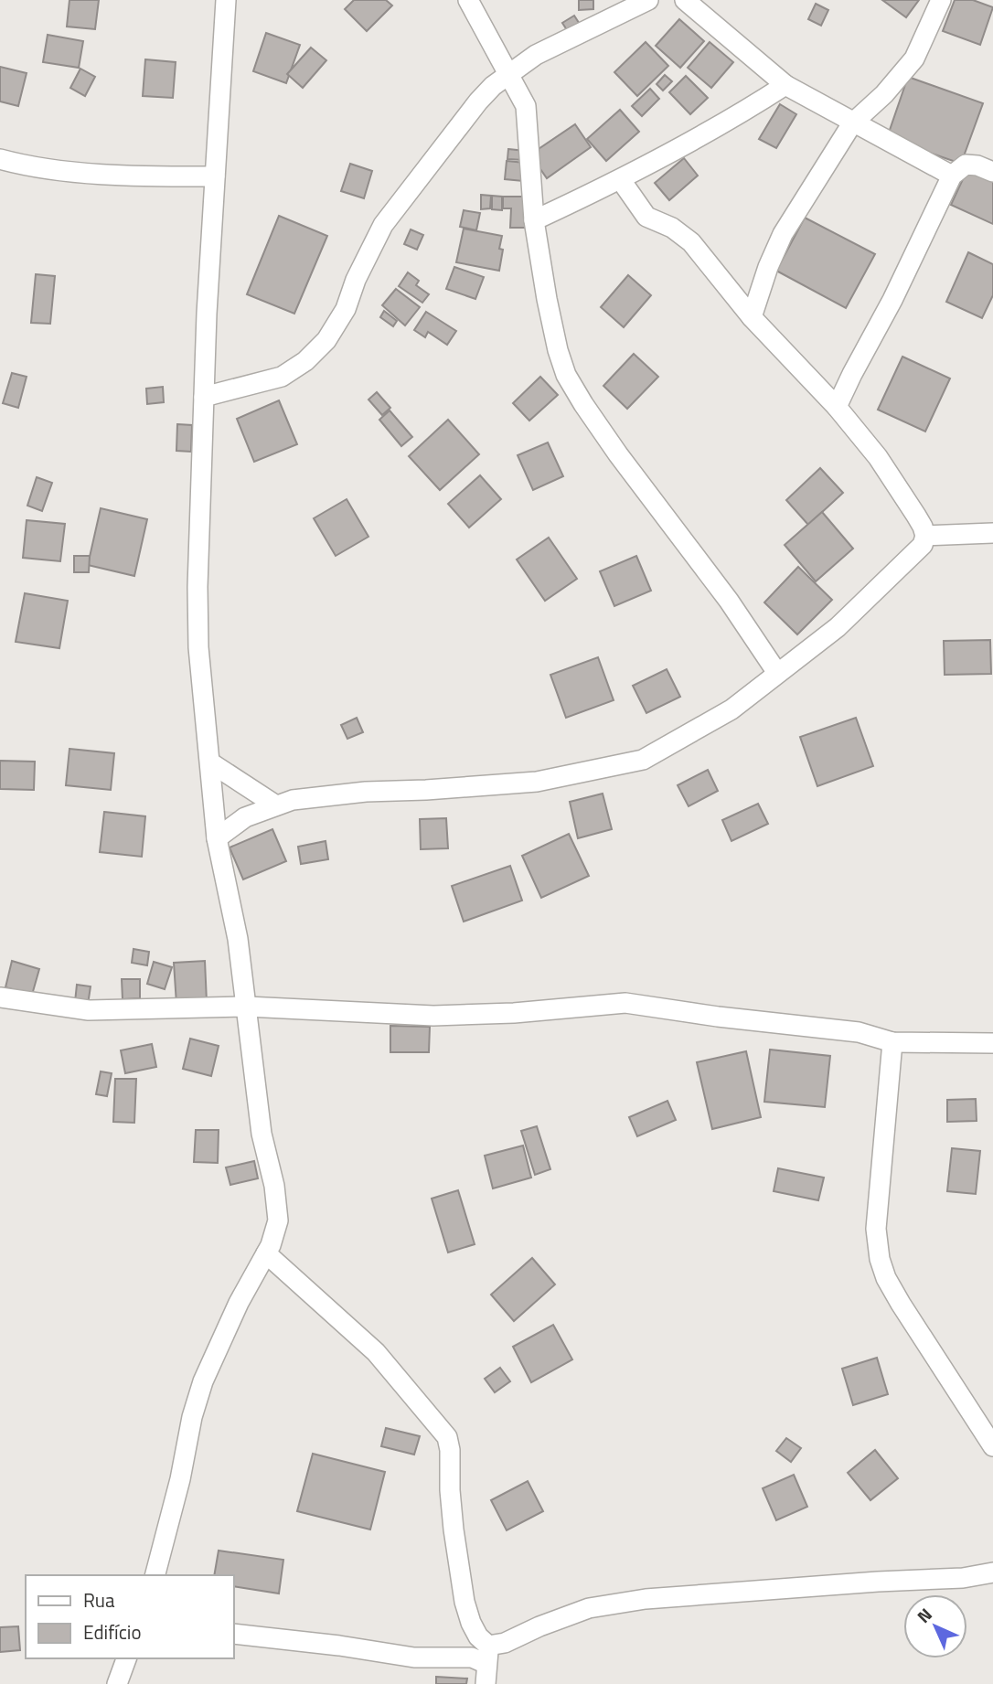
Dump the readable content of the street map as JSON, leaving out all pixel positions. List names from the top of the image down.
{
  "legend": ["Rua", "Edifício"],
  "north": "top left"
}
